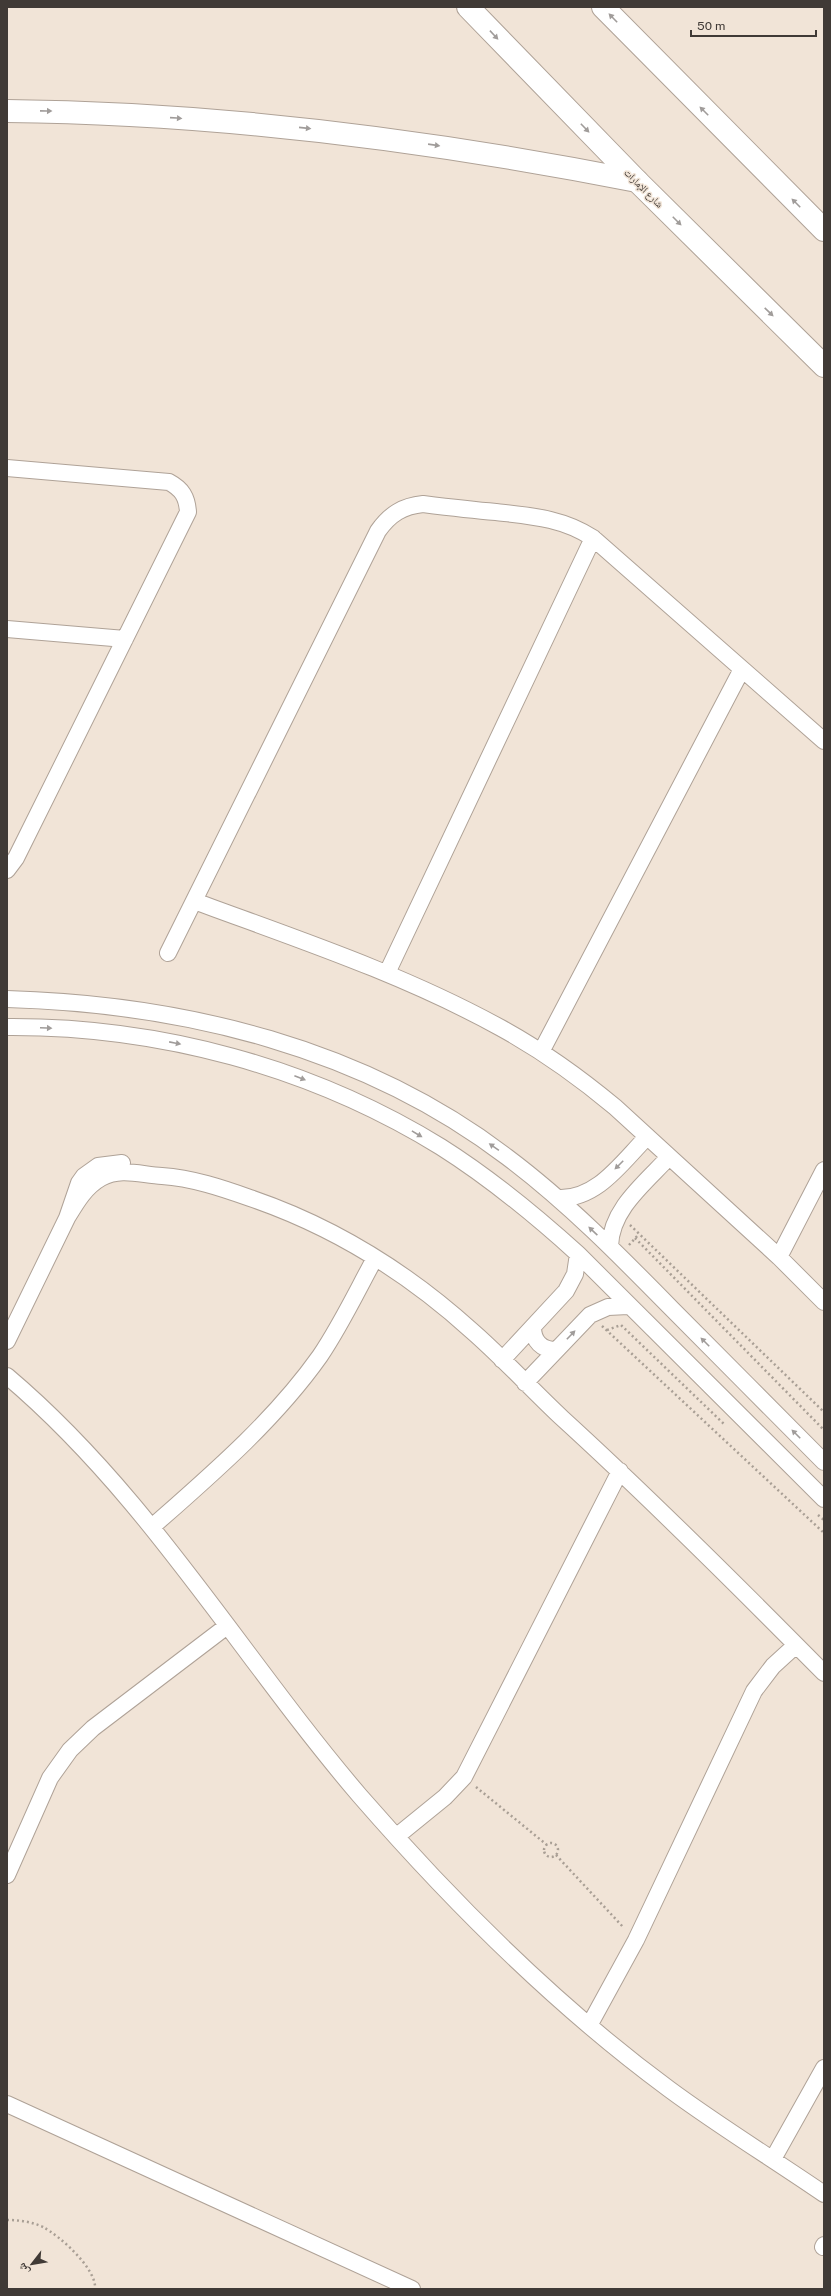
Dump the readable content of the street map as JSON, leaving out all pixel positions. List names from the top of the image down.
{
  "streets": {
    "main road": ["شارع الإمارات"]
  },
  "scale_bar": "50 m",
  "north": "bottom left"
}
